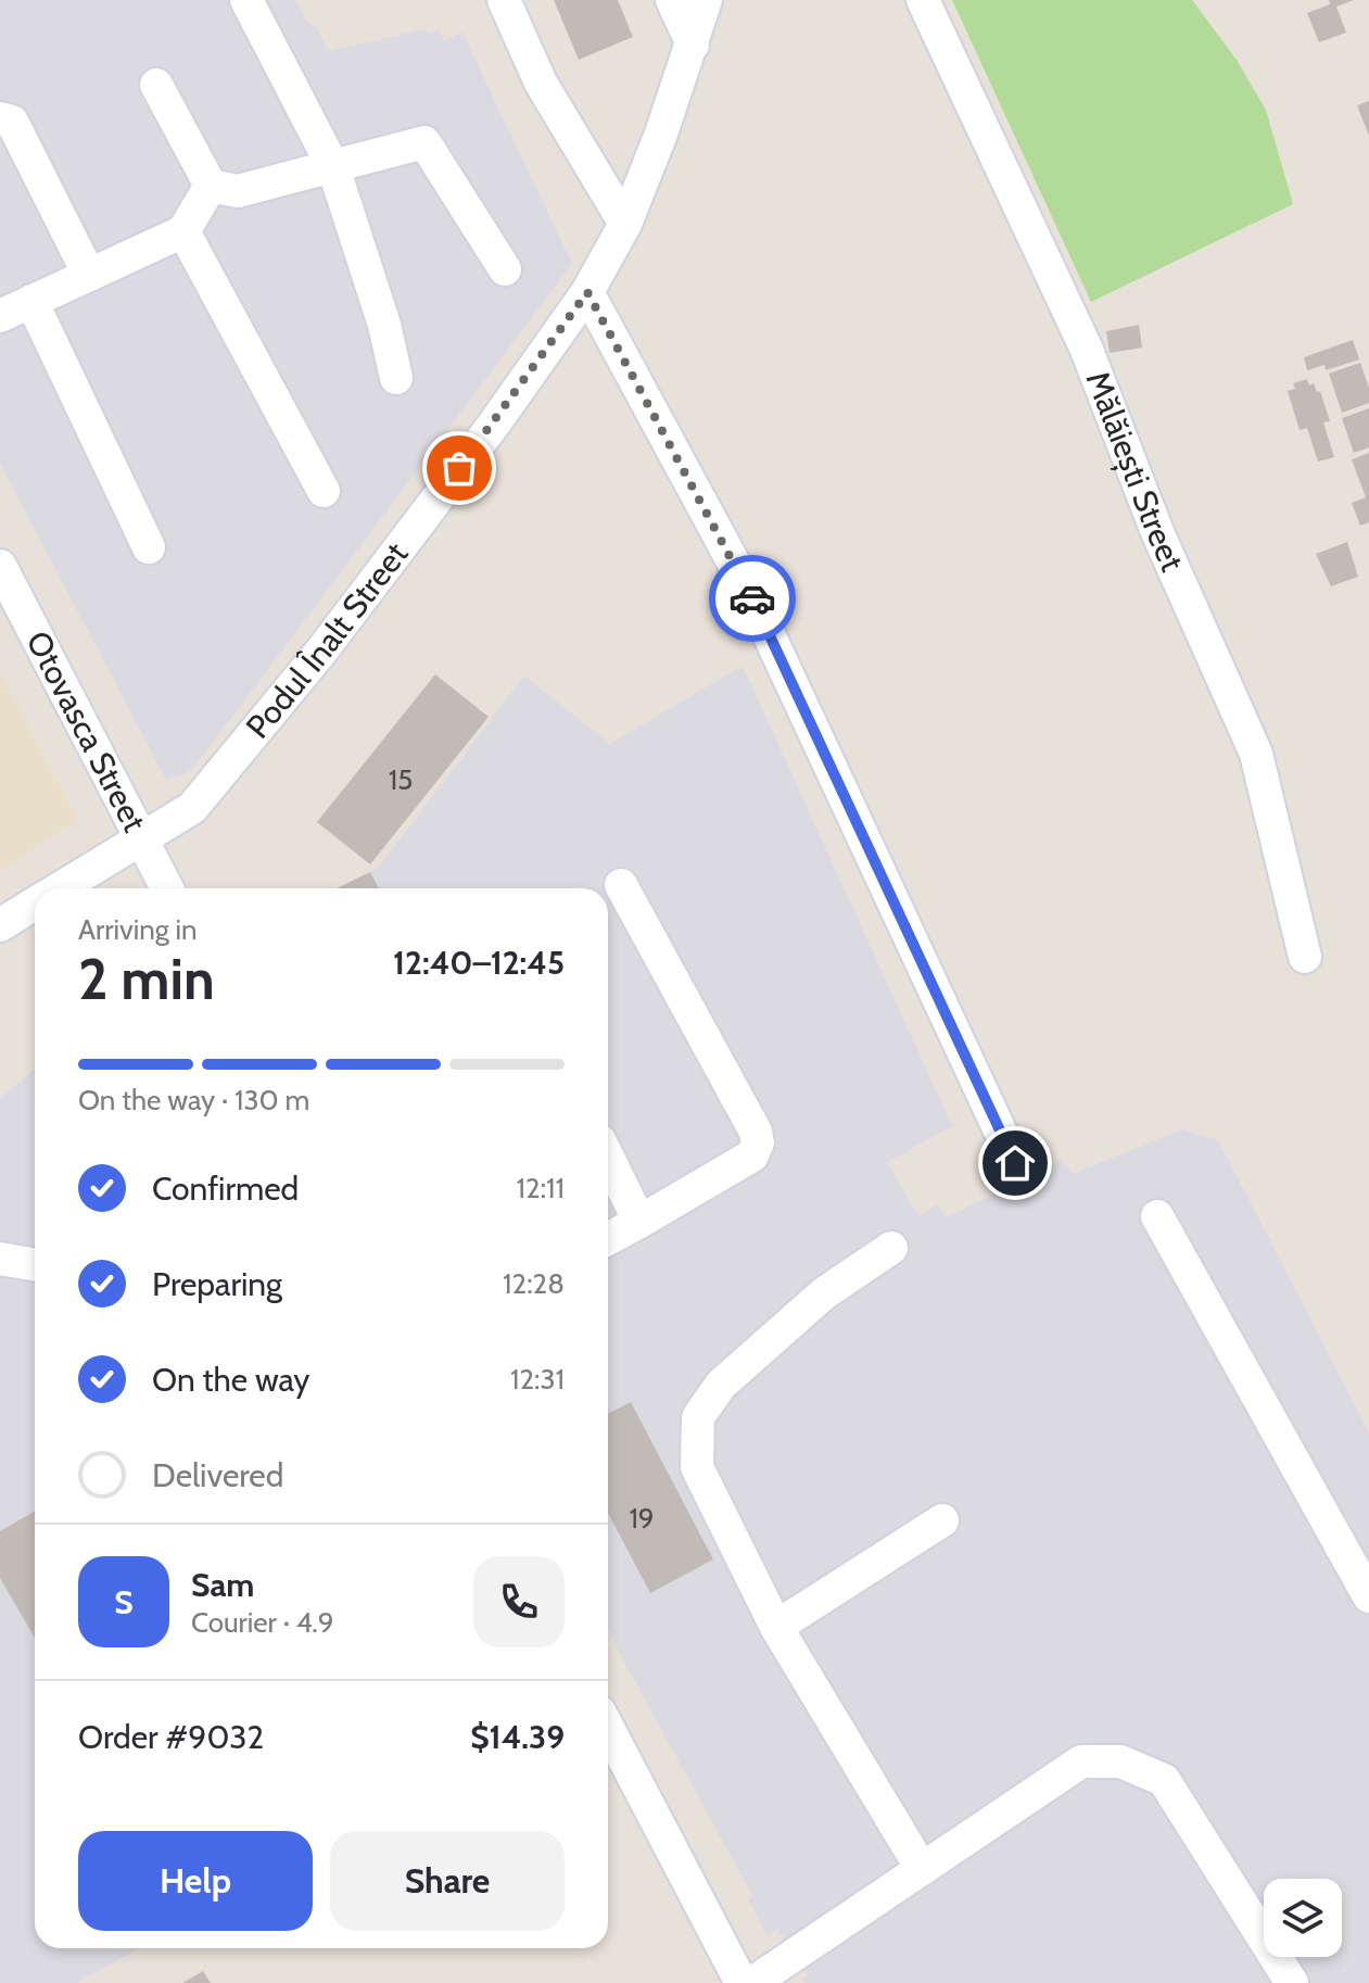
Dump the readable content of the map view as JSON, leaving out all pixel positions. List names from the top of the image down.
{
  "streets": {
    "street": ["Mălăiești Street", "Podul Înalt Street", "Otovasca Street"]
  },
  "crossings": [
    ["Podul Înalt Street", "Otovasca Street"]
  ],
  "house_numbers": ["15", "19"],
  "page": {
    "heading": ["2 min", "Arriving in", "12:40–12:45"],
    "panel": [
      "Sam",
      "Courier · 4.9",
      "Order #9032",
      "$14.39"
    ],
    "bar": "On the way · 130 m",
    "list": [
      ["Confirmed", "12:11"],
      ["Preparing", "12:28"],
      ["On the way", "12:31"],
      "Delivered"
    ],
    "round": "S",
    "buttons": ["Help", "Share"]
  }
}
